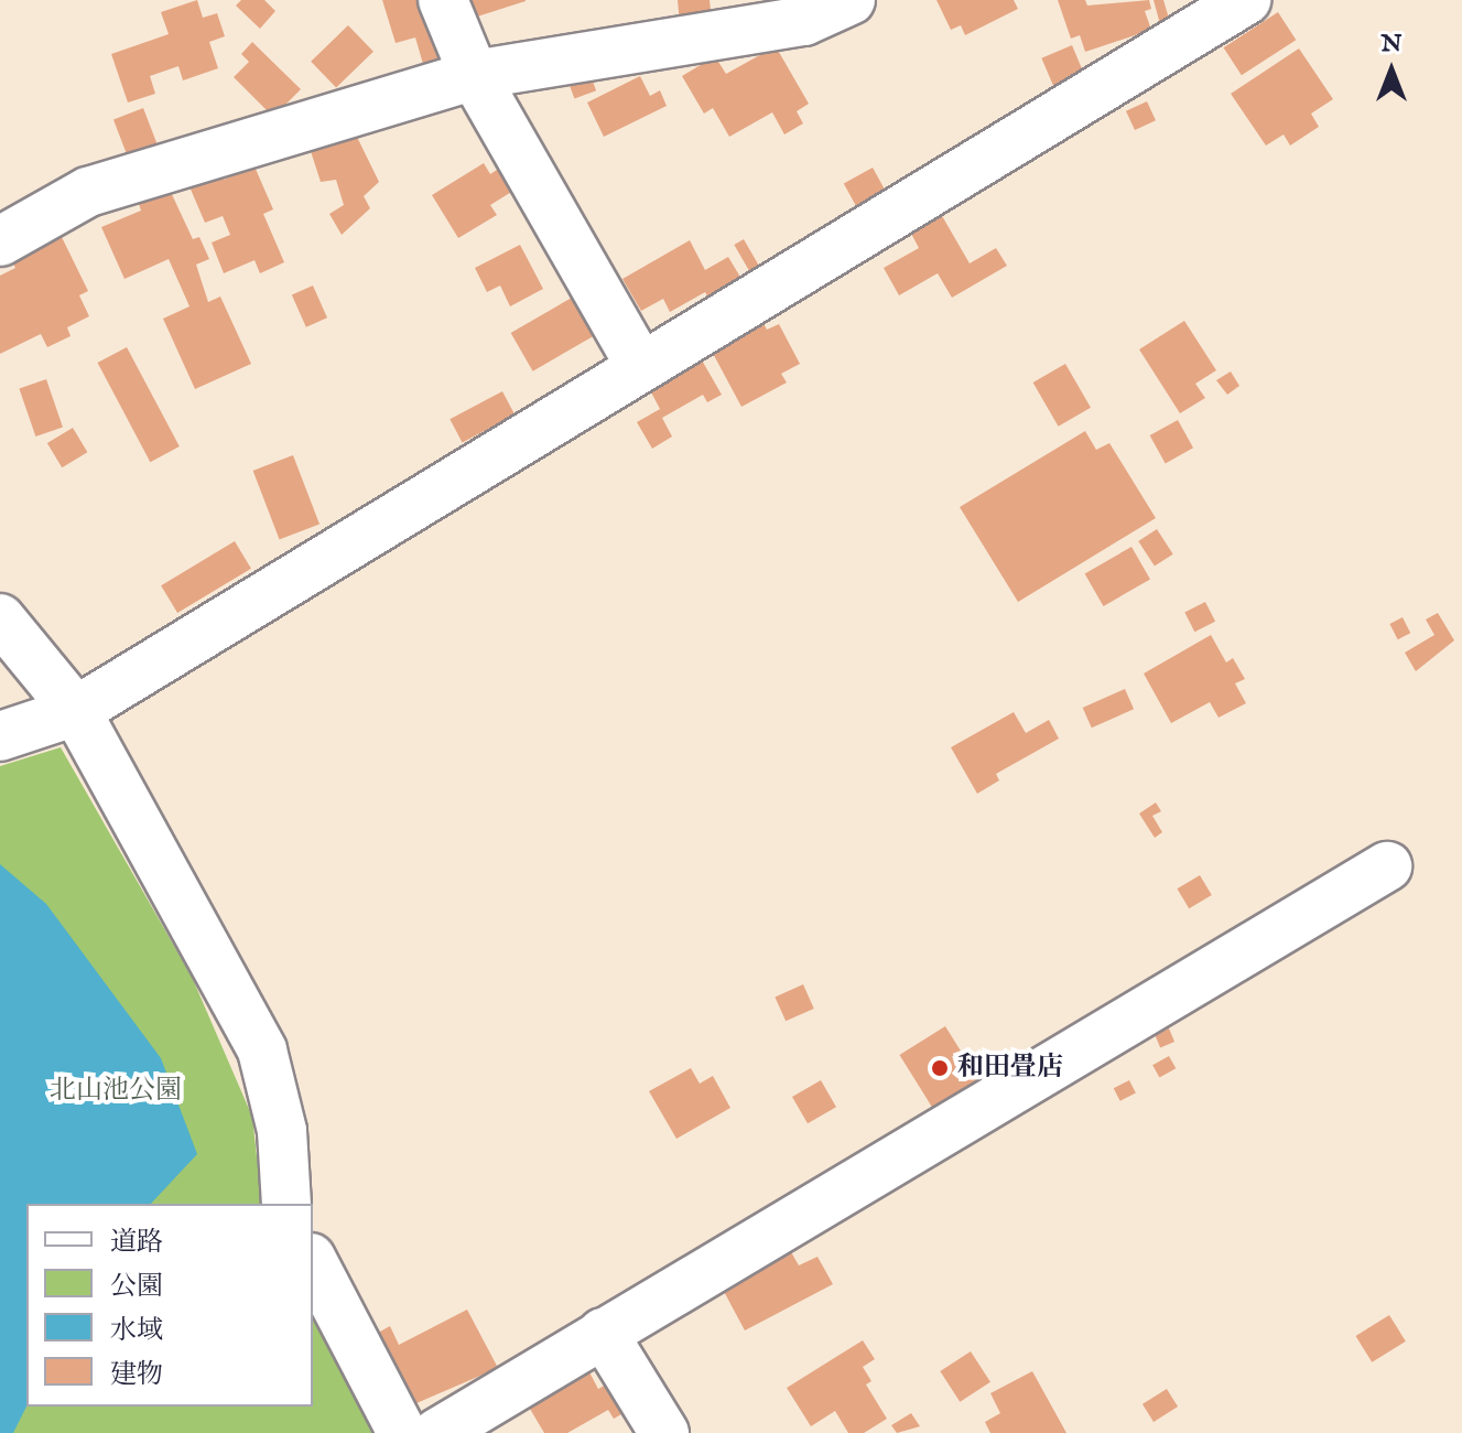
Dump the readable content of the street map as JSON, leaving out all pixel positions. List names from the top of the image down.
{
  "parks": ["北山池公園"],
  "places": ["和田畳店"],
  "legend": [
    "道路",
    "公園",
    "水域",
    "建物"
  ],
  "north": "top"
}
